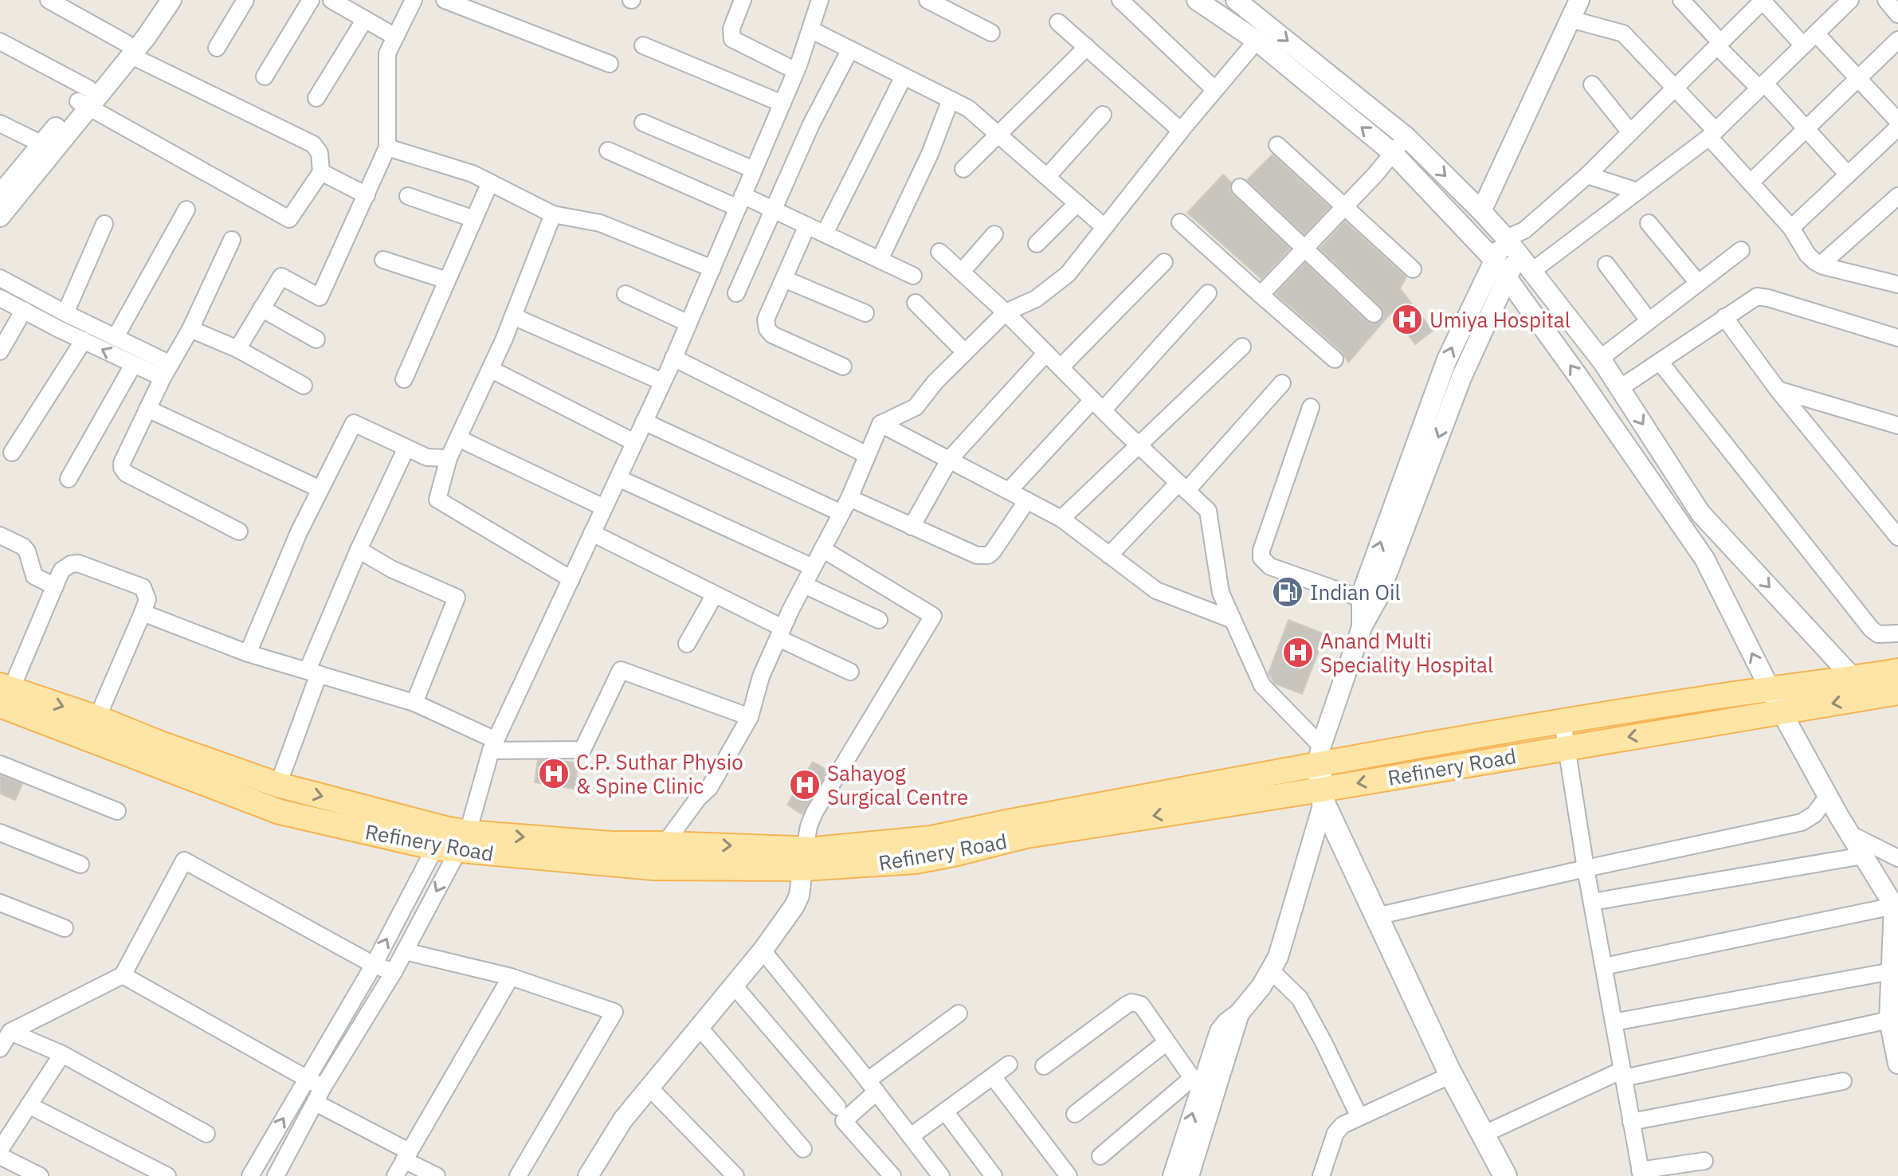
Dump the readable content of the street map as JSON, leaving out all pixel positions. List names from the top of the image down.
{
  "streets": {
    "main road": ["Refinery Road"]
  },
  "places": {
    "hospital": [
      "Umiya Hospital",
      "Anand Multi Speciality Hospital",
      "C.P. Suthar Physio & Spine Clinic",
      "Sahayog Surgical Centre"
    ],
    "fuel station": ["Indian Oil"]
  }
}
